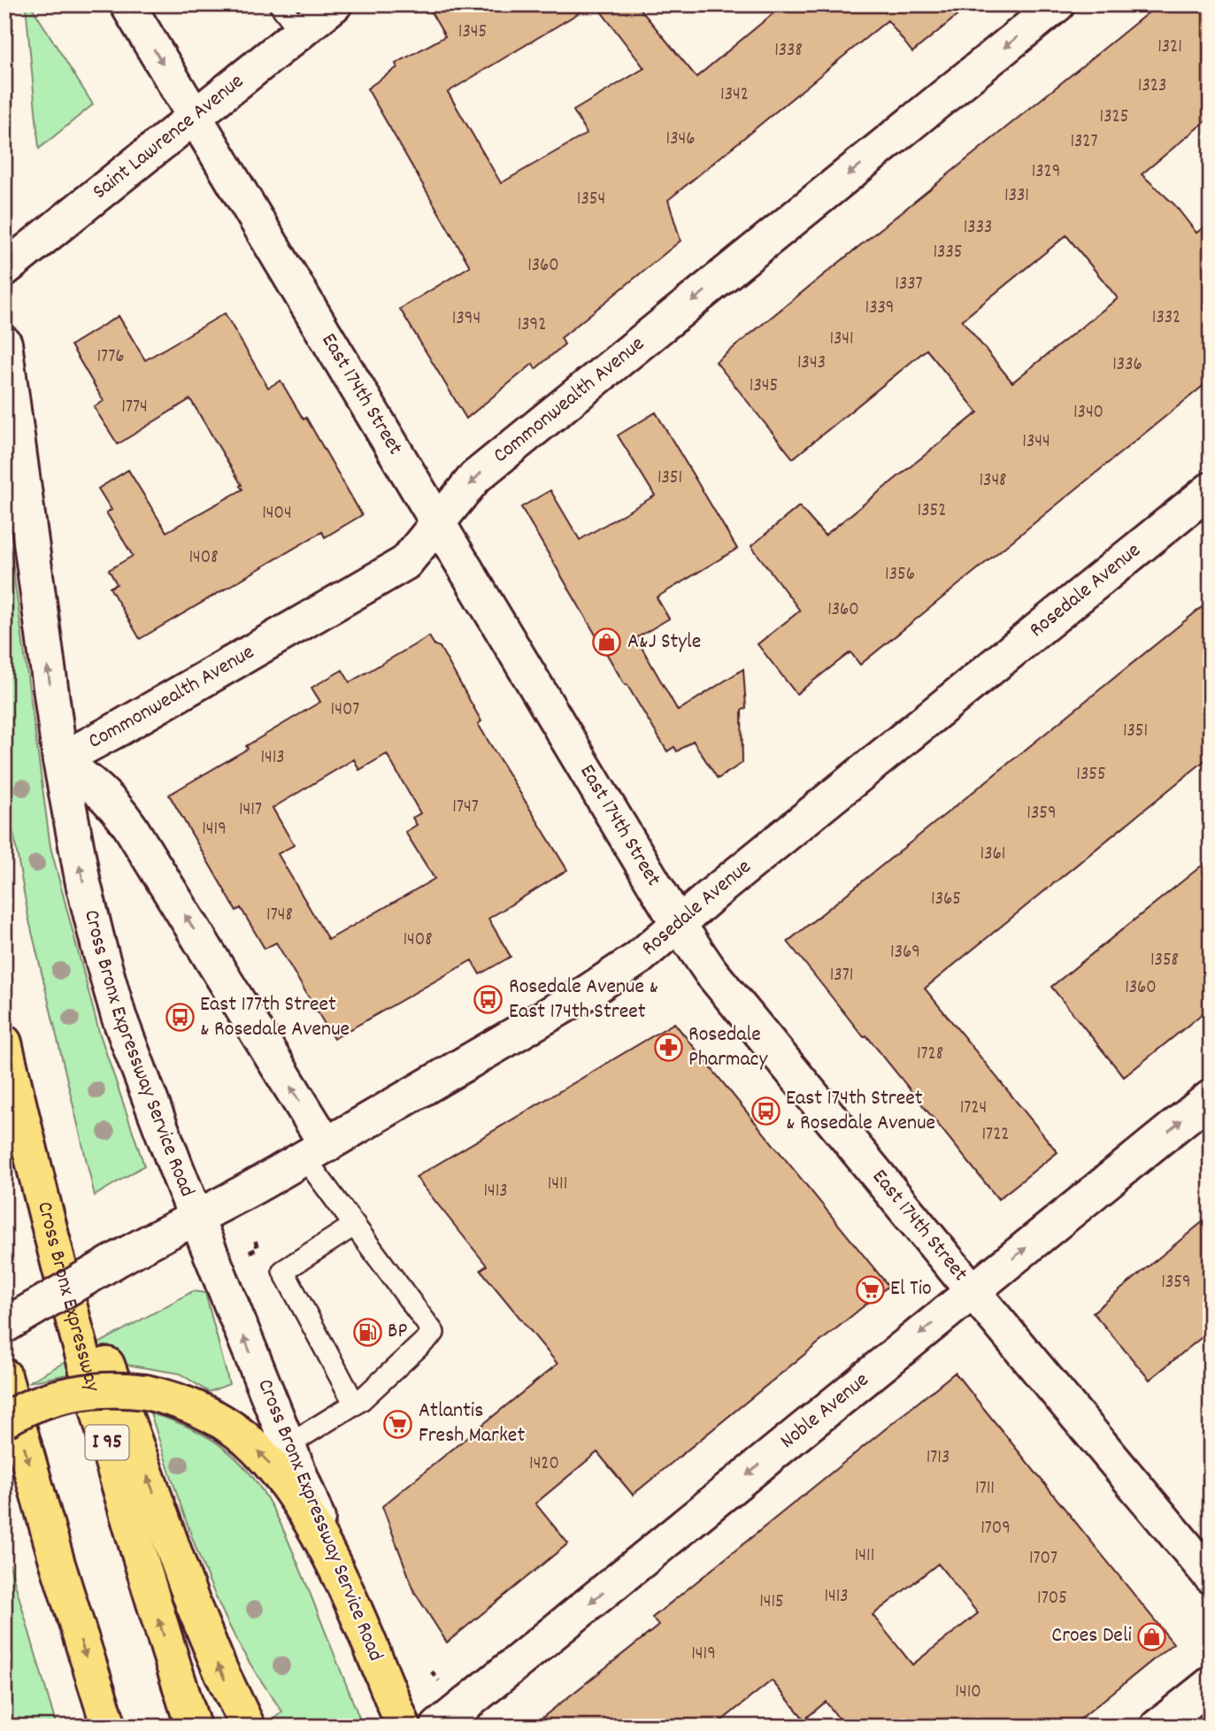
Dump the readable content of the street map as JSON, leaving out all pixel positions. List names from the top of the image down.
{
  "streets": {
    "main road": ["Cross Bronx Expressway Service Road", "Cross Bronx Expressway", "I 95"],
    "street": [
      "Saint Lawrence Avenue",
      "East 174th Street",
      "Commonwealth Avenue",
      "Rosedale Avenue",
      "Noble Avenue"
    ]
  },
  "crossings": [
    ["Saint Lawrence Avenue", "East 174th Street"],
    ["East 174th Street", "Commonwealth Avenue"],
    ["East 174th Street", "Rosedale Avenue"],
    ["East 174th Street", "Noble Avenue"],
    ["Commonwealth Avenue", "Cross Bronx Expressway Service Road"],
    ["Rosedale Avenue", "Cross Bronx Expressway Service Road"]
  ],
  "one_way": ["Commonwealth Avenue"],
  "places": {
    "shop": ["A&J Style", "Croes Deli"],
    "bus stop": ["Rosedale Avenue & East 174th Street", "East 177th Street & Rosedale Avenue", "East 174th Street & Rosedale Avenue"],
    "pharmacy": ["Rosedale Pharmacy"],
    "supermarket": ["El Tio", "Atlantis Fresh Market"],
    "fuel station": ["BP"]
  },
  "house_numbers": [
    "1345",
    "1321",
    "1338",
    "1323",
    "1342",
    "1325",
    "1346",
    "1327",
    "1329",
    "1331",
    "1354",
    "1333",
    "1335",
    "1360",
    "1337",
    "1339",
    "1332",
    "1394",
    "1392",
    "1341",
    "1776",
    "1343",
    "1336",
    "1345",
    "1774",
    "1340",
    "1344",
    "1351",
    "1348",
    "1352",
    "1404",
    "1408",
    "1356",
    "1360",
    "1407",
    "1351",
    "1413",
    "1355",
    "1747",
    "1417",
    "1359",
    "1419",
    "1361",
    "1365",
    "1748",
    "1408",
    "1369",
    "1358",
    "1371",
    "1360",
    "1728",
    "1724",
    "1722",
    "1411",
    "1413",
    "1359",
    "1713",
    "1420",
    "1711",
    "1709",
    "1411",
    "1707",
    "1413",
    "1705",
    "1415",
    "1419",
    "1410"
  ]
}
